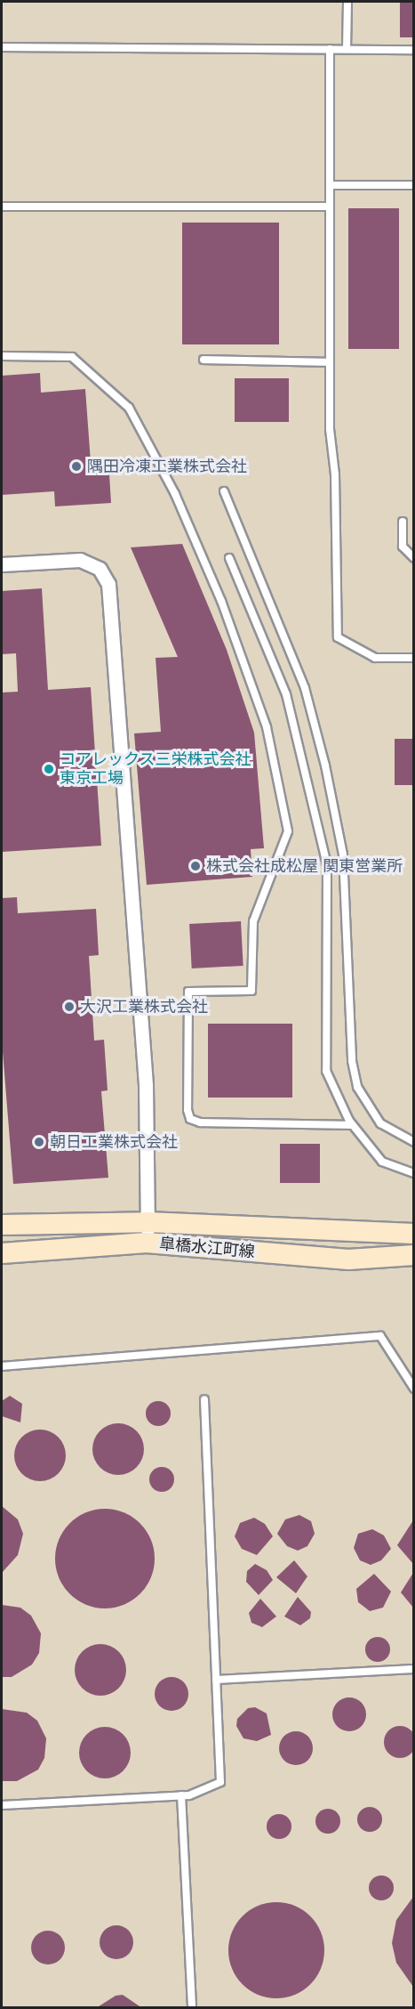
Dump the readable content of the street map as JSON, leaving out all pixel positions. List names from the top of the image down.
{
  "streets": {
    "street": ["皐橋水江町線"]
  },
  "places": [
    "隅田冷凍工業株式会社",
    "コアレックス三栄株式会社 東京工場",
    "株式会社成松屋 関東営業所",
    "大沢工業株式会社",
    "朝日工業株式会社"
  ]
}
